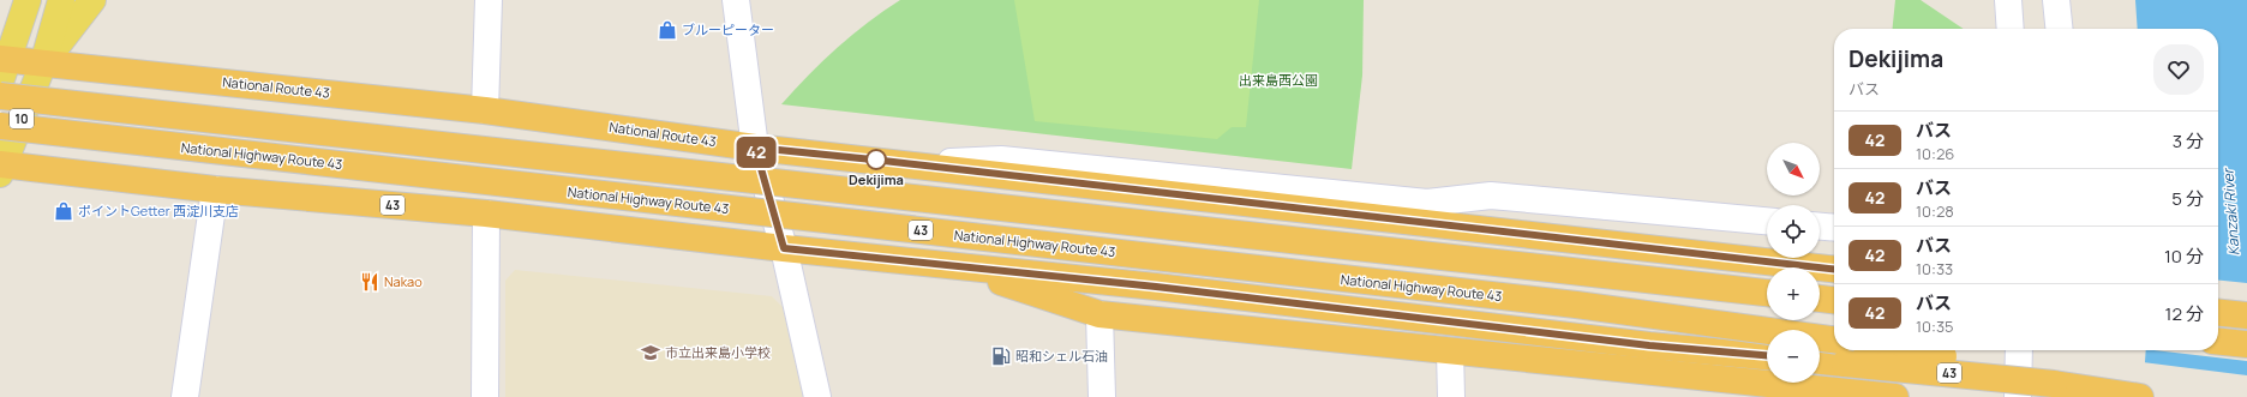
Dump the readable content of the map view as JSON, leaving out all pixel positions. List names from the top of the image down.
{
  "streets": {
    "highway": ["National Route 43", "National Highway Route 43", "43"],
    "main road": ["10"]
  },
  "crossings": [
    ["National Route 43", "10"],
    ["10", "43"]
  ],
  "water": ["Kanzaki River"],
  "parks": ["出来島西公園"],
  "places": {
    "shop": ["ブルーピーター", "ポイントGetter 西淀川支店"],
    "other": ["Dekijima"],
    "restaurant": ["Nakao"],
    "school or university": ["市立出来島小学校"],
    "fuel station": ["昭和シェル石油"]
  },
  "lines": ["bus line 42"],
  "north": "bottom right",
  "page": {
    "on_map": "42",
    "heading": ["Dekijima", "バス"],
    "list": [
      {
        "mark": "42",
        "name": "バス",
        "note": "10:26",
        "value": "3 分"
      },
      {
        "mark": "42",
        "name": "バス",
        "note": "10:28",
        "value": "5 分"
      },
      {
        "mark": "42",
        "name": "バス",
        "note": "10:33",
        "value": "10 分"
      },
      {
        "mark": "42",
        "name": "バス",
        "note": "10:35",
        "value": "12 分"
      }
    ],
    "map_buttons": ["+", "−"]
  }
}
